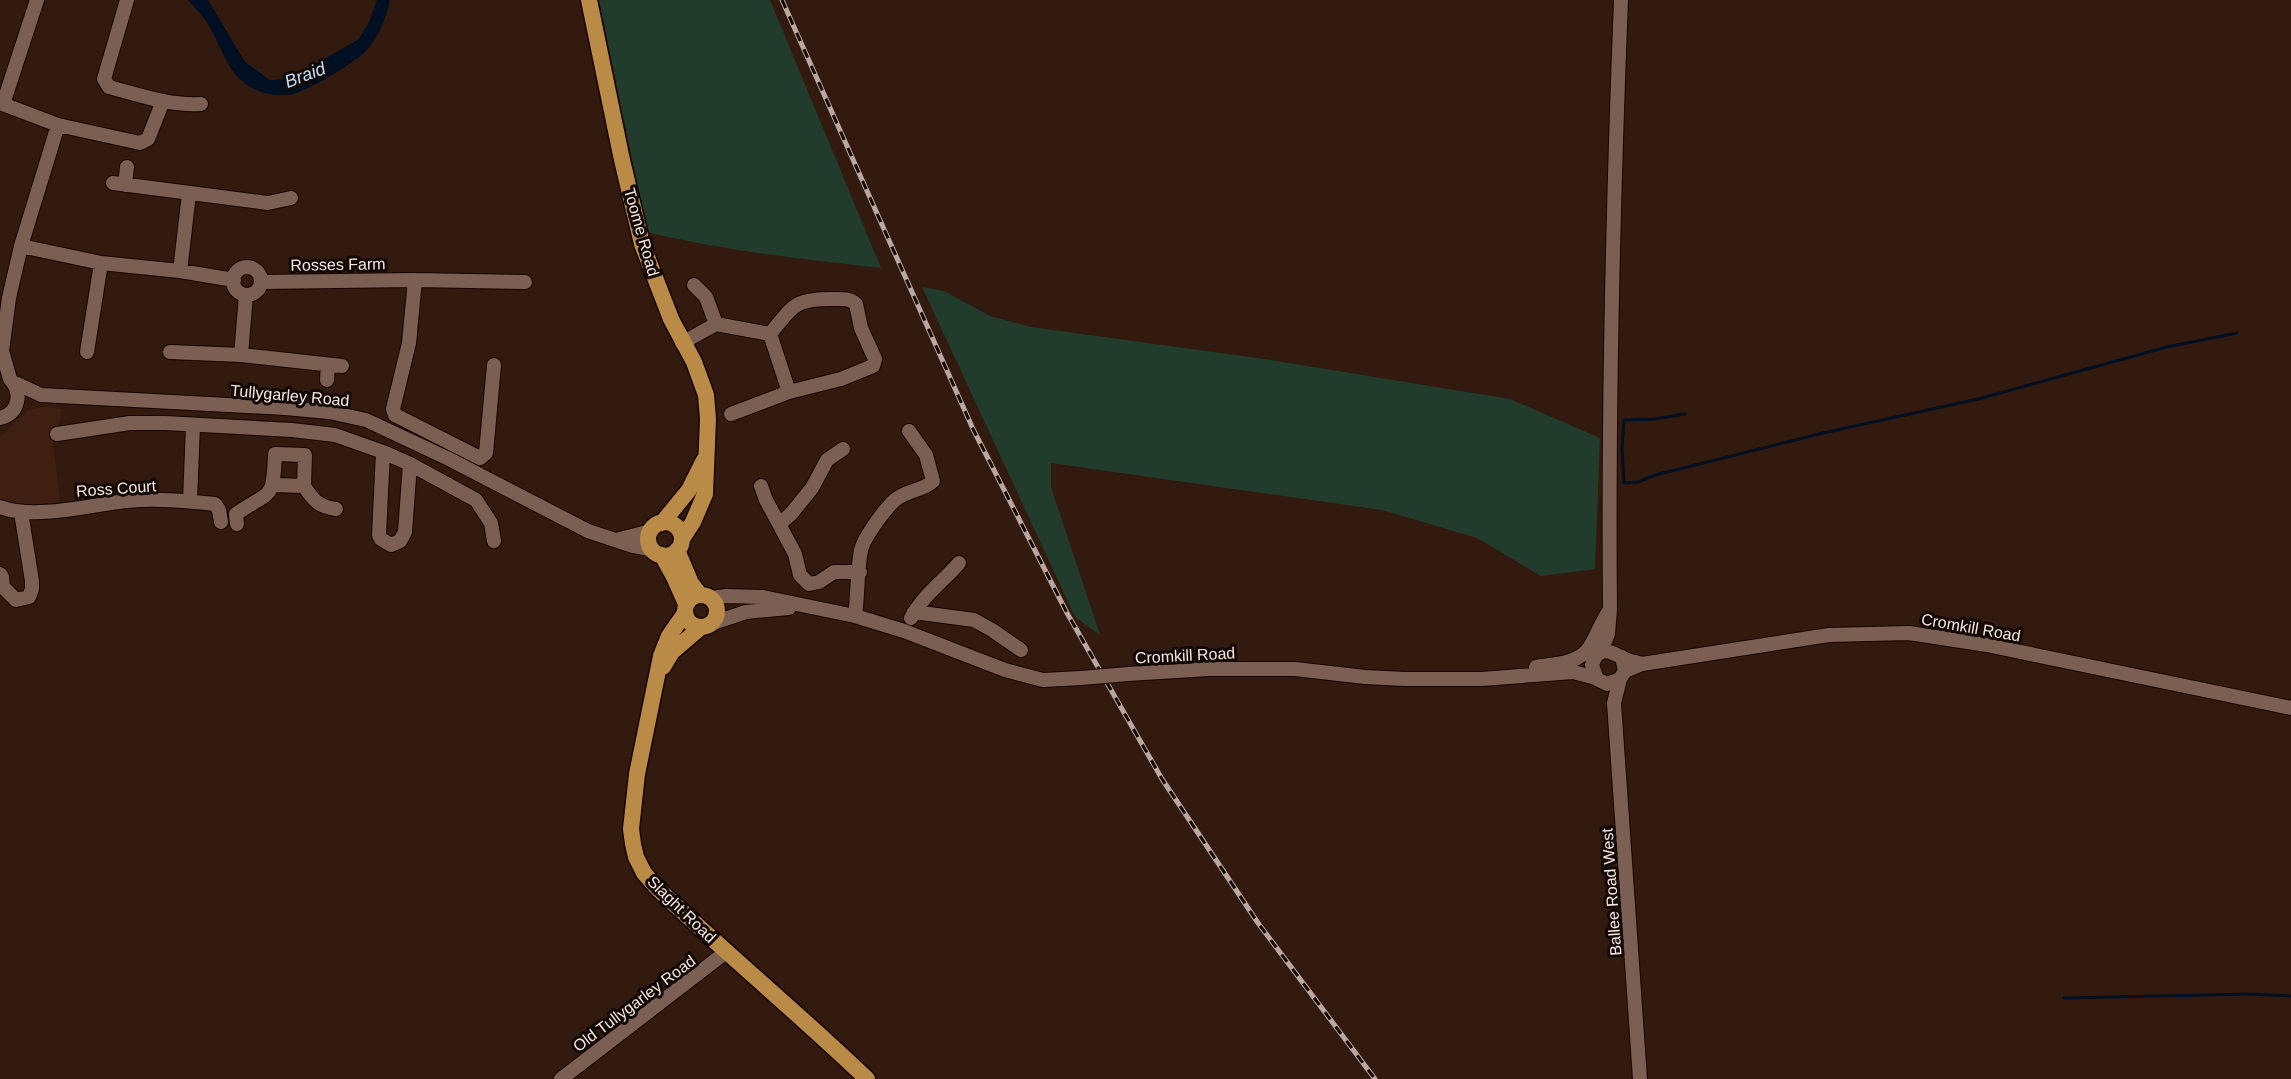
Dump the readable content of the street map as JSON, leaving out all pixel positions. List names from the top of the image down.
{
  "streets": {
    "main road": ["Toome Road", "Slaght Road"],
    "street": [
      "Rosses Farm",
      "Tullygarley Road",
      "Ross Court",
      "Cromkill Road",
      "Ballee Road West",
      "Old Tullygarley Road"
    ]
  },
  "crossings": [
    ["Toome Road", "Tullygarley Road"],
    ["Cromkill Road", "Ballee Road West"],
    ["Cromkill Road", "Slaght Road"],
    ["Slaght Road", "Old Tullygarley Road"]
  ],
  "water": ["Braid"]
}
